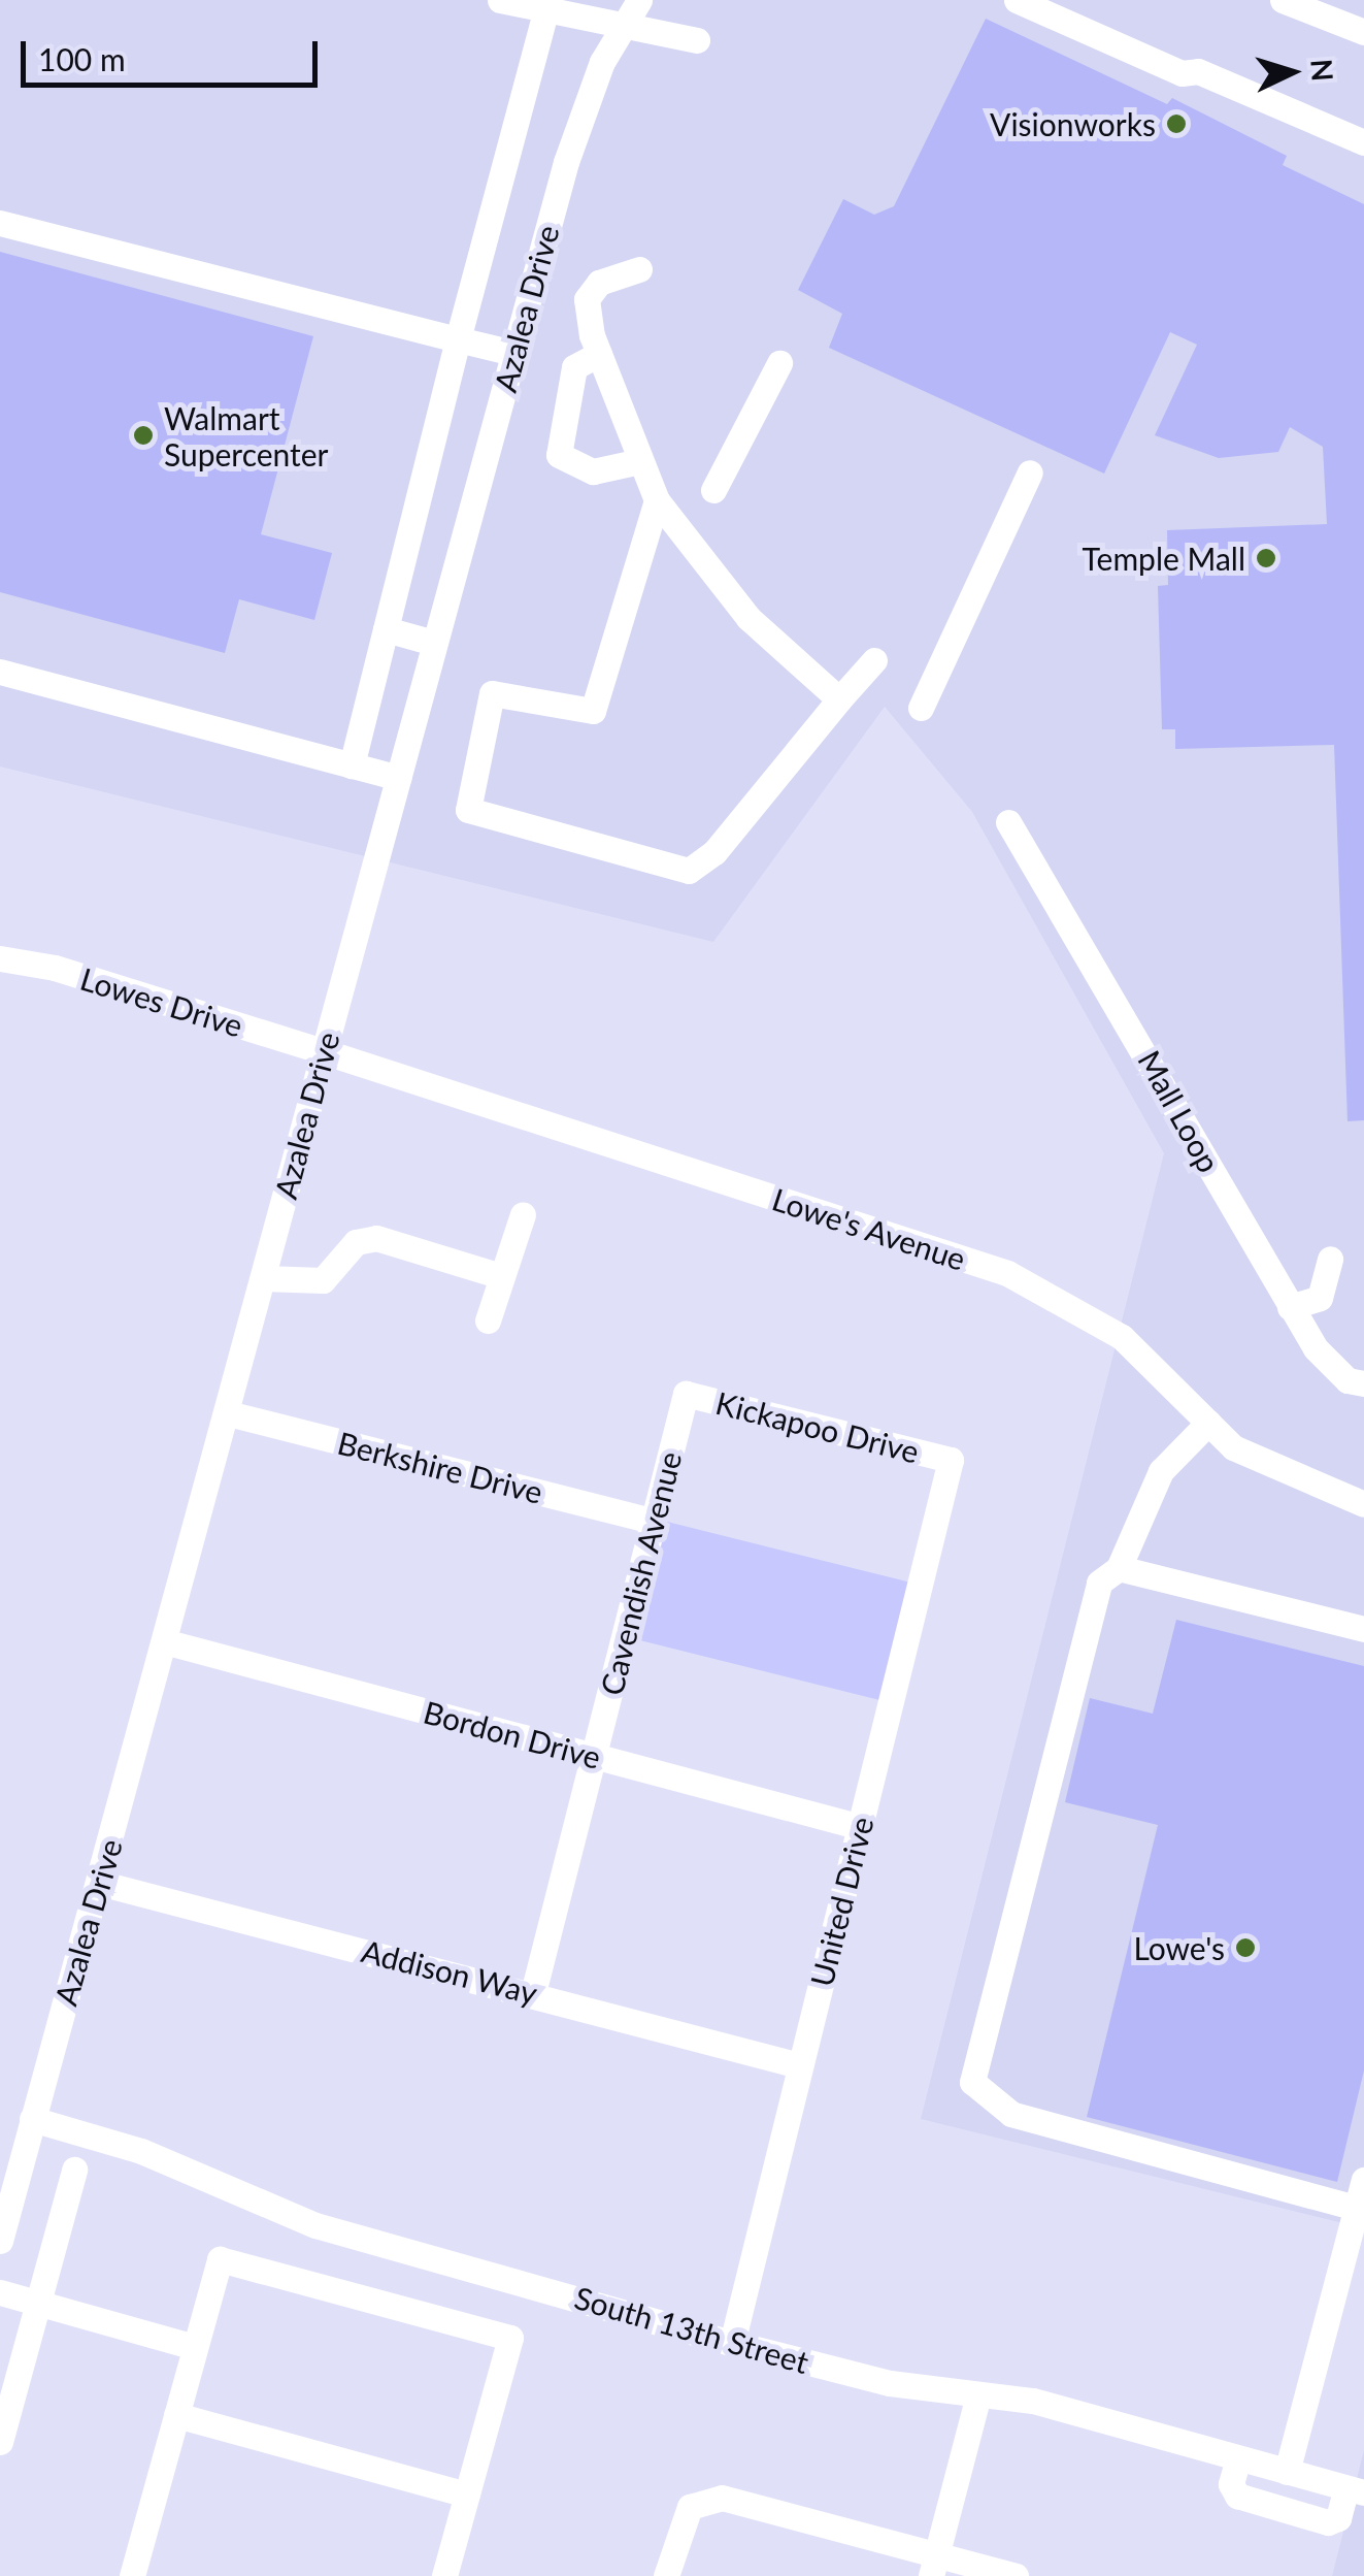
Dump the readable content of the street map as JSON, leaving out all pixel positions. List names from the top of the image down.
{
  "streets": {
    "street": [
      "Azalea Drive",
      "Lowes Drive",
      "Mall Loop",
      "Lowe's Avenue",
      "Kickapoo Drive",
      "Berkshire Drive",
      "Cavendish Avenue",
      "Bordon Drive",
      "United Drive",
      "Addison Way",
      "South 13th Street"
    ]
  },
  "crossings": [
    ["Azalea Drive", "Lowes Drive"],
    ["Azalea Drive", "Lowe's Avenue"],
    ["Azalea Drive", "Berkshire Drive"],
    ["Azalea Drive", "Bordon Drive"],
    ["Azalea Drive", "Addison Way"],
    ["Azalea Drive", "South 13th Street"],
    ["Lowes Drive", "Lowe's Avenue"],
    ["Kickapoo Drive", "Cavendish Avenue"],
    ["Kickapoo Drive", "United Drive"],
    ["Berkshire Drive", "Cavendish Avenue"],
    ["Cavendish Avenue", "Bordon Drive"],
    ["Cavendish Avenue", "Addison Way"],
    ["Bordon Drive", "United Drive"],
    ["United Drive", "Addison Way"],
    ["United Drive", "South 13th Street"]
  ],
  "places": [
    "Visionworks",
    "Walmart Supercenter",
    "Temple Mall",
    "Lowe's"
  ],
  "scale_bar": "100 m",
  "north": "right"
}
